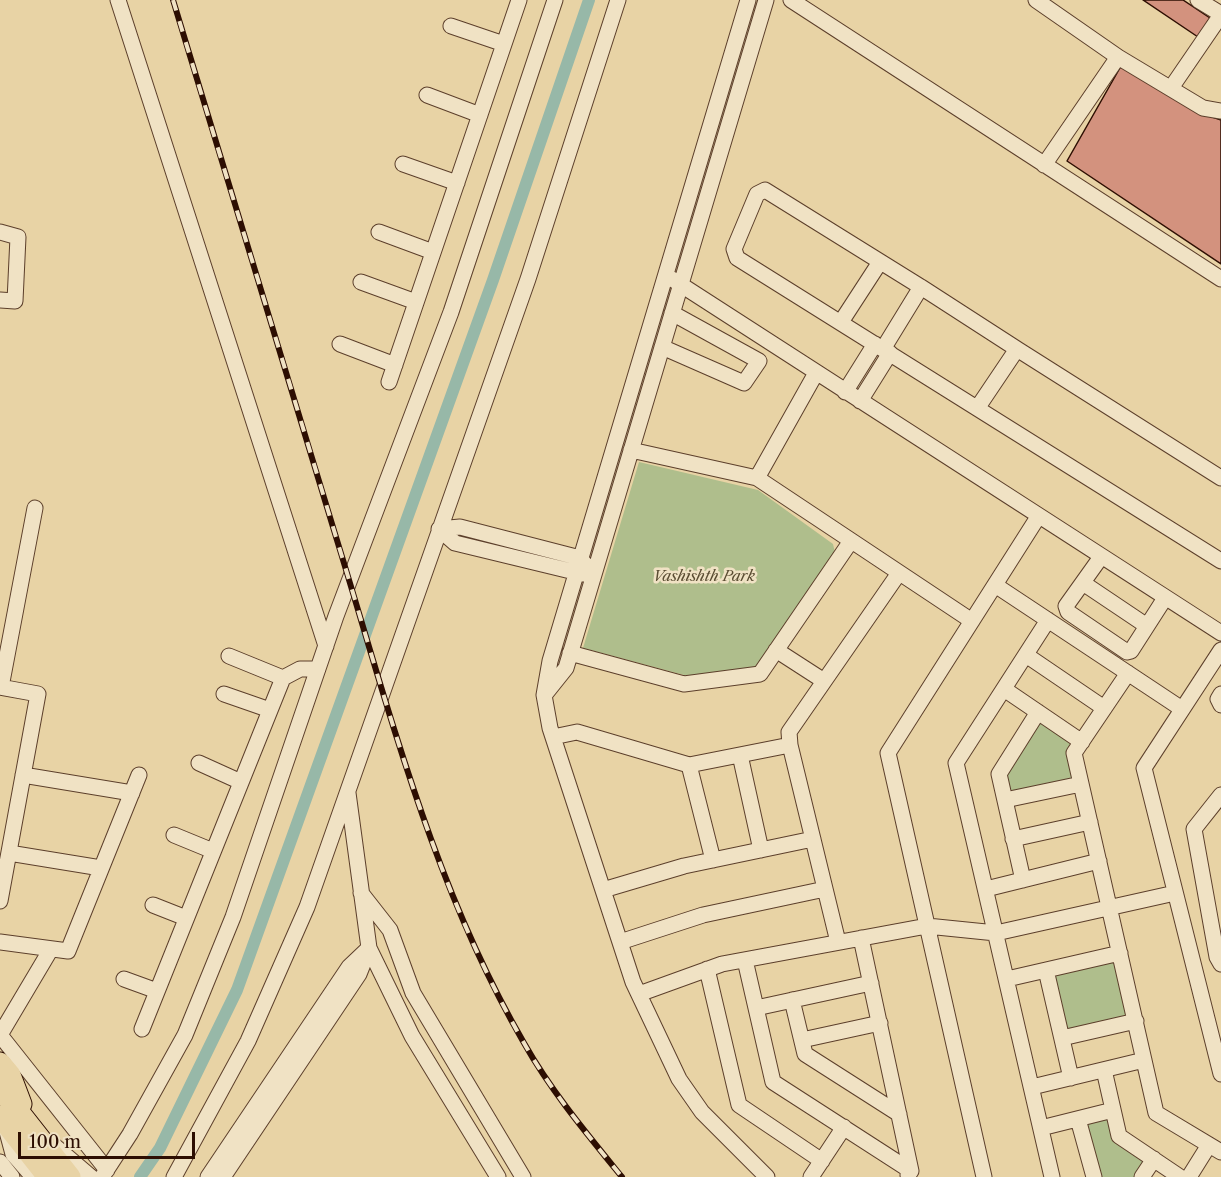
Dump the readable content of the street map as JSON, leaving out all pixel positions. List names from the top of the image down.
{
  "parks": ["Vashishth Park"],
  "scale_bar": "100 m"
}
